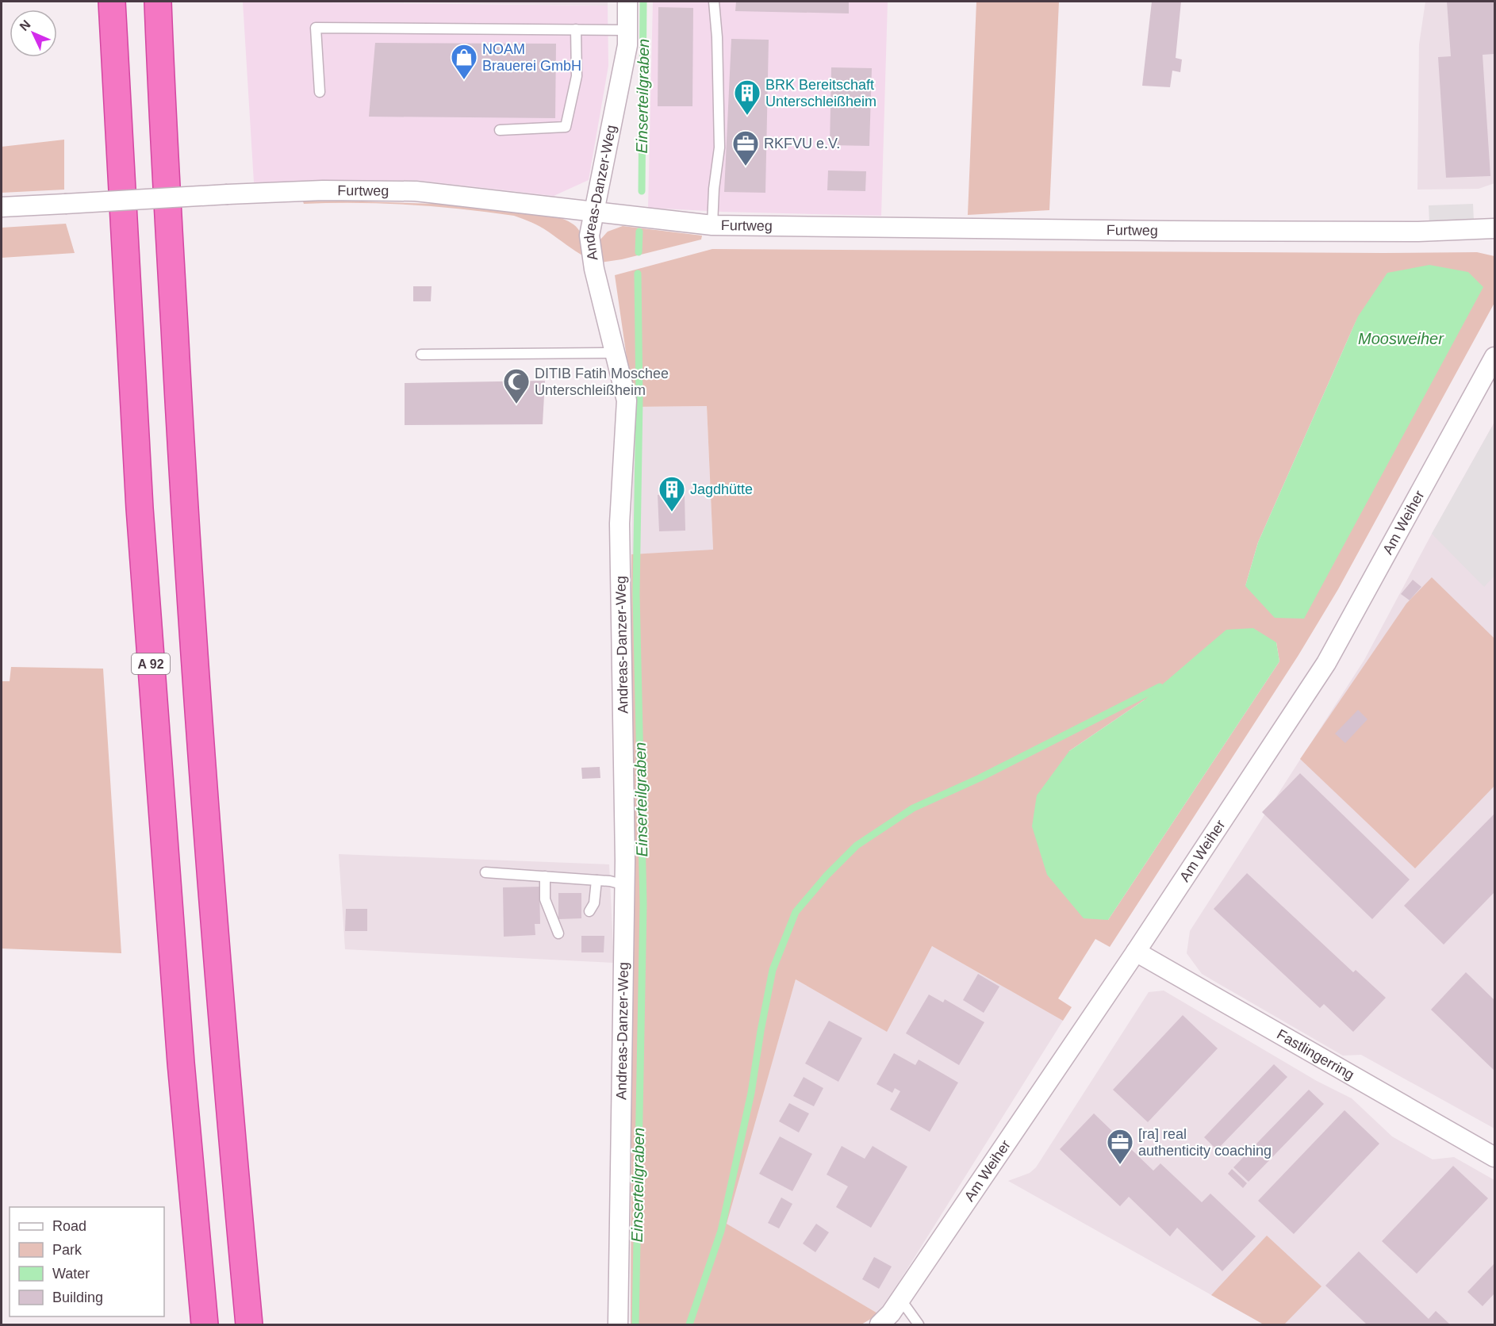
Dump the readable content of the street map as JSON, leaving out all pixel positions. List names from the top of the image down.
{
  "streets": {
    "highway": ["A 92"],
    "street": [
      "Furtweg",
      "Andreas-Danzer-Weg",
      "Am Weiher",
      "Fastlingerring"
    ]
  },
  "crossings": [
    ["Furtweg", "Andreas-Danzer-Weg"],
    ["Am Weiher", "Fastlingerring"]
  ],
  "water": ["Einserteilgraben", "Moosweiher"],
  "places": {
    "shop": ["NOAM Brauerei GmbH"],
    "building": ["BRK Bereitschaft Unterschleißheim", "Jagdhütte"],
    "office": ["RKFVU e.V.", "[ra] real authenticity coaching"],
    "mosque": ["DITIB Fatih Moschee Unterschleißheim"]
  },
  "legend": [
    "Road",
    "Park",
    "Water",
    "Building"
  ],
  "north": "top left"
}
